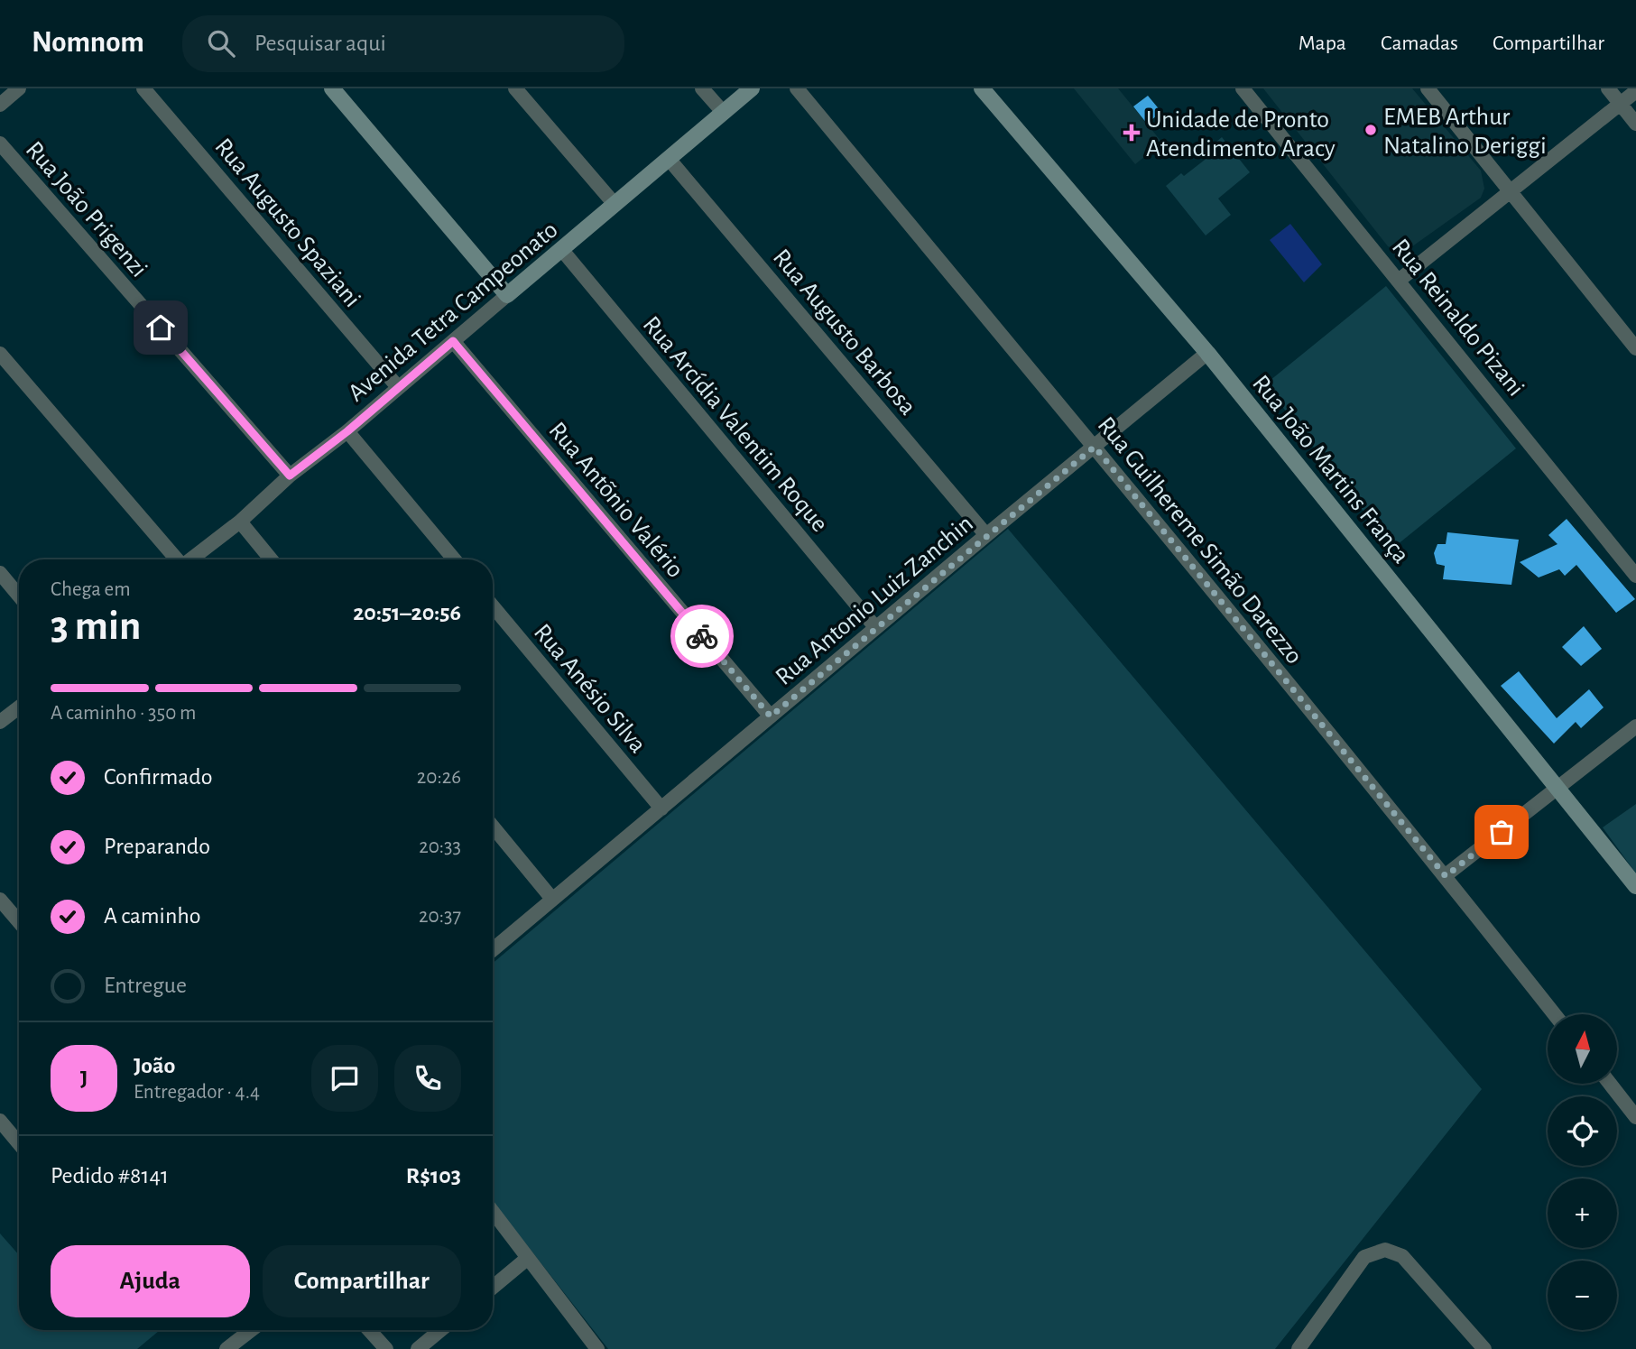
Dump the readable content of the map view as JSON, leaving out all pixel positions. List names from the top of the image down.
{
  "streets": {
    "main road": ["Avenida Tetra Campeonato", "Rua João Martins França"],
    "street": [
      "Rua João Prigenzi",
      "Rua Augusto Spaziani",
      "Rua Reinaldo Pizani",
      "Rua Augusto Barbosa",
      "Rua Arcídia Valentim Roque",
      "Rua Antõnio Valério",
      "Rua Guilhereme Simão Darezzo",
      "Rua Antonio Luiz Zanchin",
      "Rua Anésio Silva"
    ]
  },
  "crossings": [
    ["Rua João Prigenzi", "Avenida Tetra Campeonato"],
    ["Rua Augusto Spaziani", "Avenida Tetra Campeonato"],
    ["Avenida Tetra Campeonato", "Rua Augusto Barbosa"],
    ["Avenida Tetra Campeonato", "Rua Arcídia Valentim Roque"],
    ["Avenida Tetra Campeonato", "Rua Antõnio Valério"],
    ["Rua Augusto Barbosa", "Rua Antonio Luiz Zanchin"],
    ["Rua Arcídia Valentim Roque", "Rua Antonio Luiz Zanchin"],
    ["Rua João Martins França", "Rua Antonio Luiz Zanchin"],
    ["Rua Antõnio Valério", "Rua Antonio Luiz Zanchin"],
    ["Rua Guilhereme Simão Darezzo", "Rua Antonio Luiz Zanchin"],
    ["Rua Antonio Luiz Zanchin", "Rua Anésio Silva"]
  ],
  "places": {
    "other": ["EMEB Arthur Natalino Deriggi"],
    "health": ["Unidade de Pronto Atendimento Aracy"]
  },
  "north": "top",
  "page": {
    "header": "Nomnom",
    "search": "Pesquisar aqui",
    "nav": ["Mapa", "Camadas", "Compartilhar"],
    "heading": ["3 min", "Chega em", "20:51–20:56"],
    "panel": [
      "João",
      "Entregador · 4.4",
      "Pedido #8141",
      "R$103"
    ],
    "bar": "A caminho · 350 m",
    "list": [
      ["Confirmado", "20:26"],
      ["Preparando", "20:33"],
      ["A caminho", "20:37"],
      "Entregue"
    ],
    "map_buttons": ["+", "−"],
    "round": "J",
    "buttons": ["Ajuda", "Compartilhar"]
  }
}
